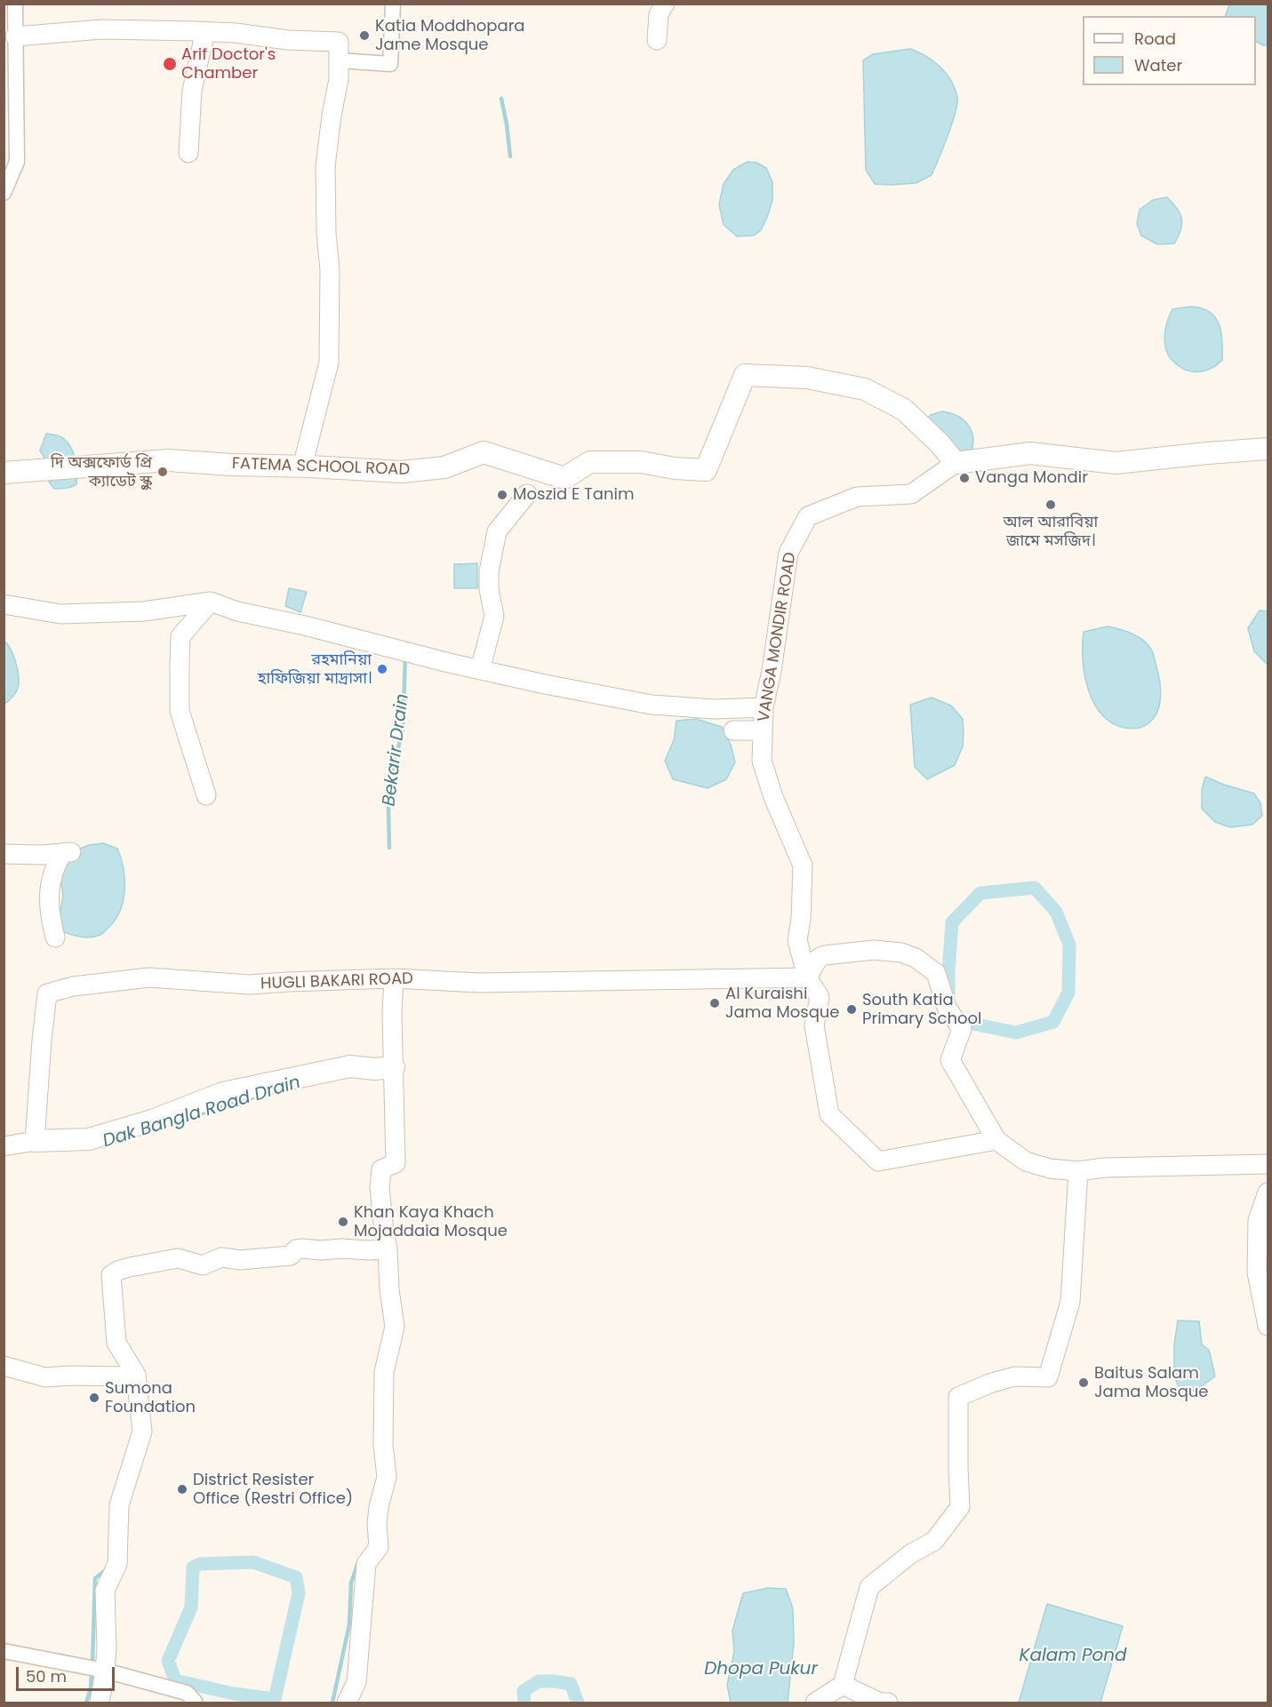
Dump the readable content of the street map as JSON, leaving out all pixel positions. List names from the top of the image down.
{
  "streets": {
    "main road": ["FATEMA SCHOOL ROAD"],
    "street": ["VANGA MONDIR ROAD", "HUGLI BAKARI ROAD"]
  },
  "crossings": [
    ["FATEMA SCHOOL ROAD", "VANGA MONDIR ROAD"],
    ["VANGA MONDIR ROAD", "HUGLI BAKARI ROAD"]
  ],
  "water": [
    "Bekarir Drain",
    "Dak Bangla Road Drain",
    "Kalam Pond",
    "Dhopa Pukur"
  ],
  "places": [
    "Katia Moddhopara Jame Mosque",
    "Arif Doctor's Chamber",
    "দি অক্সফোর্ড প্রি ক্যাডেট স্কুল",
    "Vanga Mondir",
    "Moszid E Tanim",
    "আল আরাবিয়া জামে মসজিদ।",
    "রহমানিয়া হাফিজিয়া মাদ্রাসা।",
    "Al Kuraishi Jama Mosque",
    "South Katia Primary School",
    "Khan Kaya Khach Mojaddaia Mosque",
    "Baitus Salam Jama Mosque",
    "Sumona Foundation",
    "District Resister Office (Restri Office)"
  ],
  "legend": ["Road", "Water"],
  "scale_bar": "50 m"
}
